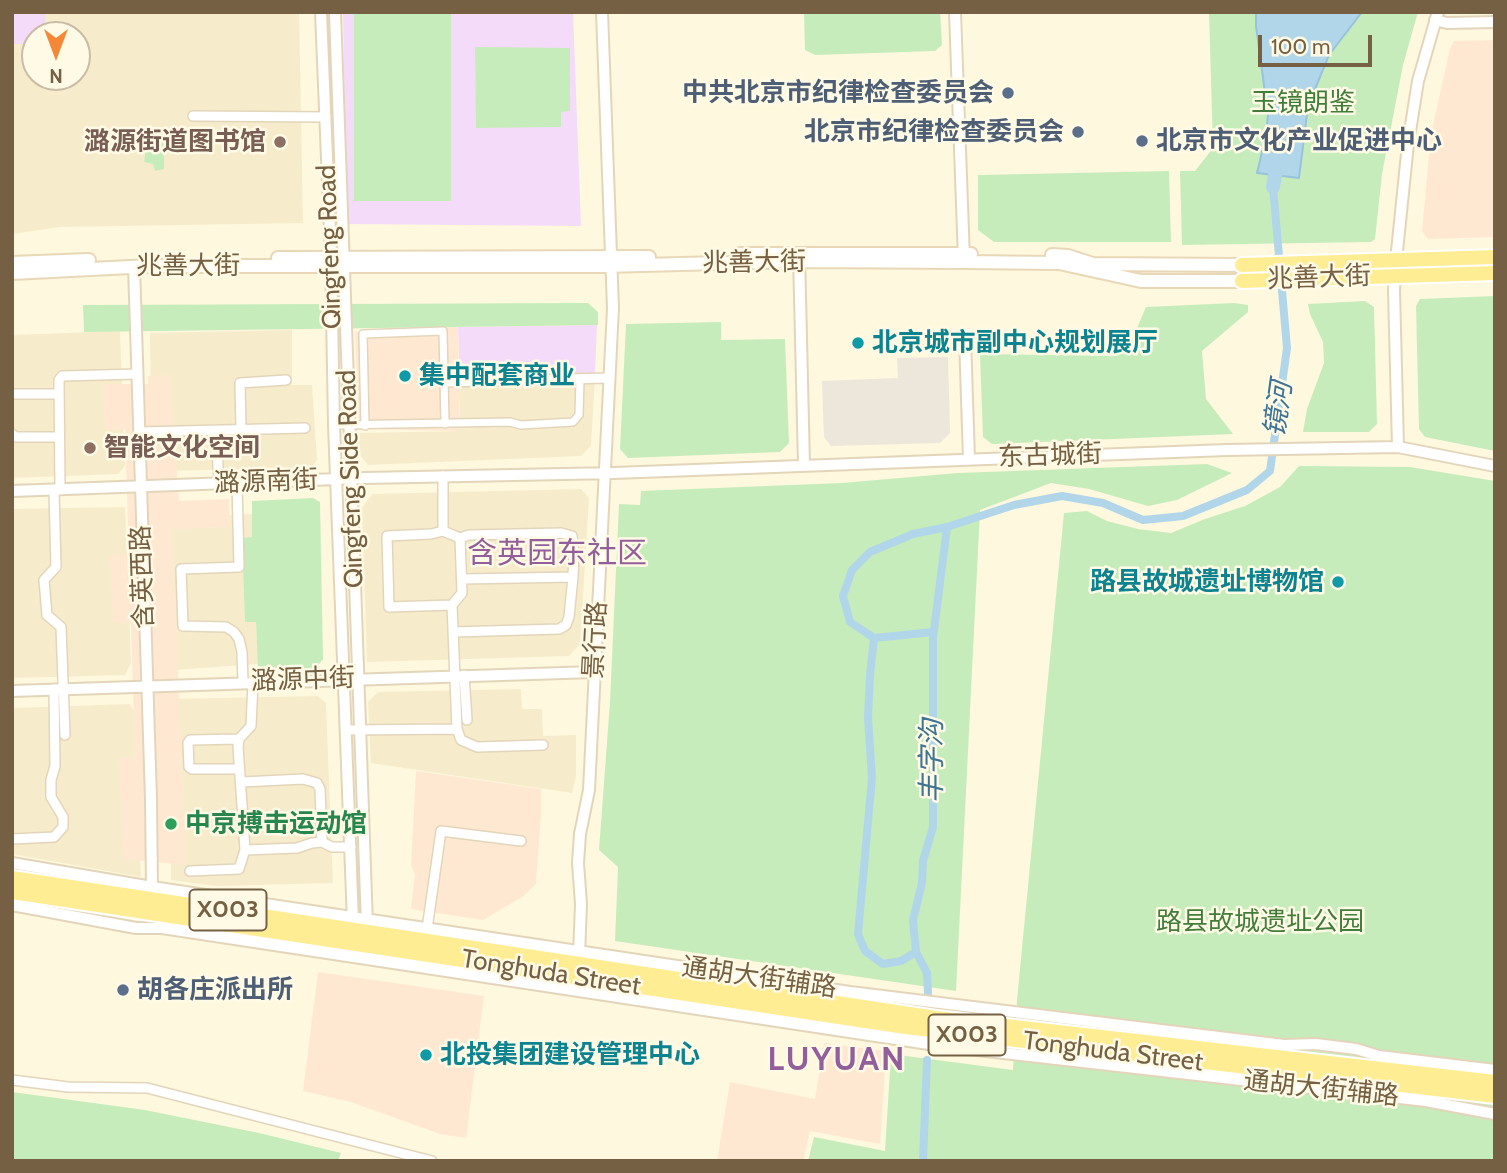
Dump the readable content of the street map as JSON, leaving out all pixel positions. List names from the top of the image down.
{
  "streets": {
    "main road": ["兆善大街", "X003", "Tonghuda Street"],
    "street": [
      "Qingfeng Road",
      "东古城街",
      "Qingfeng Side Road",
      "潞源南街",
      "含英西路",
      "景行路",
      "潞源中街",
      "通胡大街辅路"
    ]
  },
  "crossings": [
    ["Qingfeng Road", "兆善大街"],
    ["Qingfeng Road", "Qingfeng Side Road"],
    ["Qingfeng Road", "潞源南街"],
    ["Qingfeng Road", "潞源中街"],
    ["Qingfeng Road", "X003"],
    ["Qingfeng Road", "通胡大街辅路"],
    ["兆善大街", "Qingfeng Side Road"],
    ["兆善大街", "含英西路"],
    ["兆善大街", "景行路"],
    ["东古城街", "潞源南街"],
    ["东古城街", "景行路"],
    ["Qingfeng Side Road", "潞源南街"],
    ["Qingfeng Side Road", "潞源中街"],
    ["Qingfeng Side Road", "X003"],
    ["Qingfeng Side Road", "通胡大街辅路"],
    ["潞源南街", "含英西路"],
    ["潞源南街", "景行路"],
    ["含英西路", "潞源中街"],
    ["含英西路", "通胡大街辅路"],
    ["景行路", "潞源中街"],
    ["景行路", "Tonghuda Street"],
    ["景行路", "通胡大街辅路"],
    ["X003", "Tonghuda Street"],
    ["X003", "通胡大街辅路"],
    ["Tonghuda Street", "通胡大街辅路"]
  ],
  "districts": ["含英园东社区", "LUYUAN"],
  "water": ["镜河", "丰字沟"],
  "parks": ["玉镜朗鉴", "路县故城遗址公园"],
  "places": [
    "中共北京市纪律检查委员会",
    "北京市纪律检查委员会",
    "北京市文化产业促进中心",
    "潞源街道图书馆",
    "北京城市副中心规划展厅",
    "集中配套商业",
    "智能文化空间",
    "路县故城遗址博物馆",
    "中京搏击运动馆",
    "胡各庄派出所",
    "北投集团建设管理中心"
  ],
  "scale_bar": "100 m",
  "north": "bottom"
}
